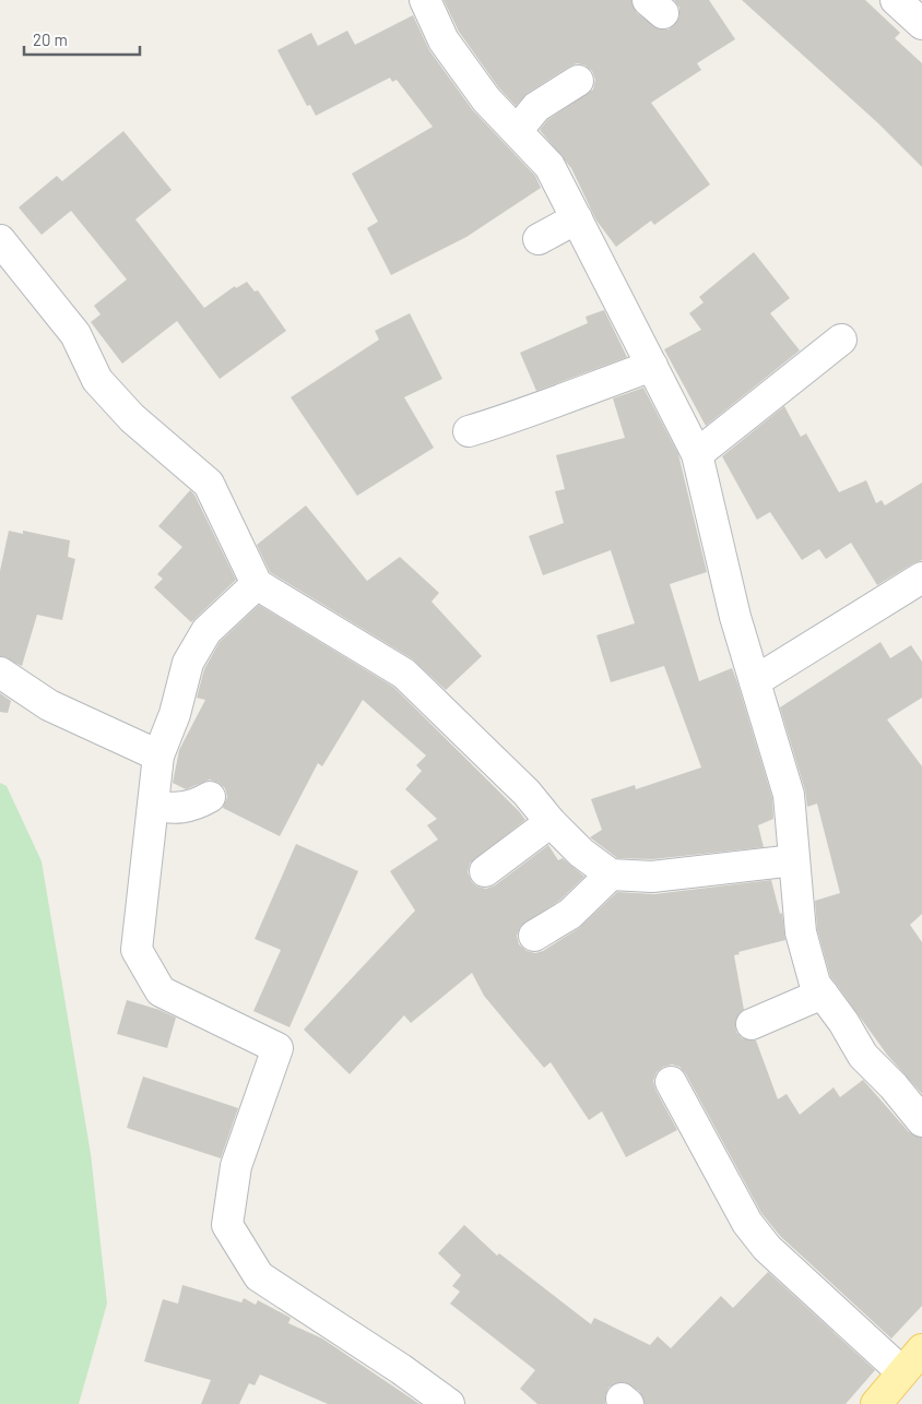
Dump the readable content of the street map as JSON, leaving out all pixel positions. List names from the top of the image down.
{
  "scale_bar": "20 m"
}
